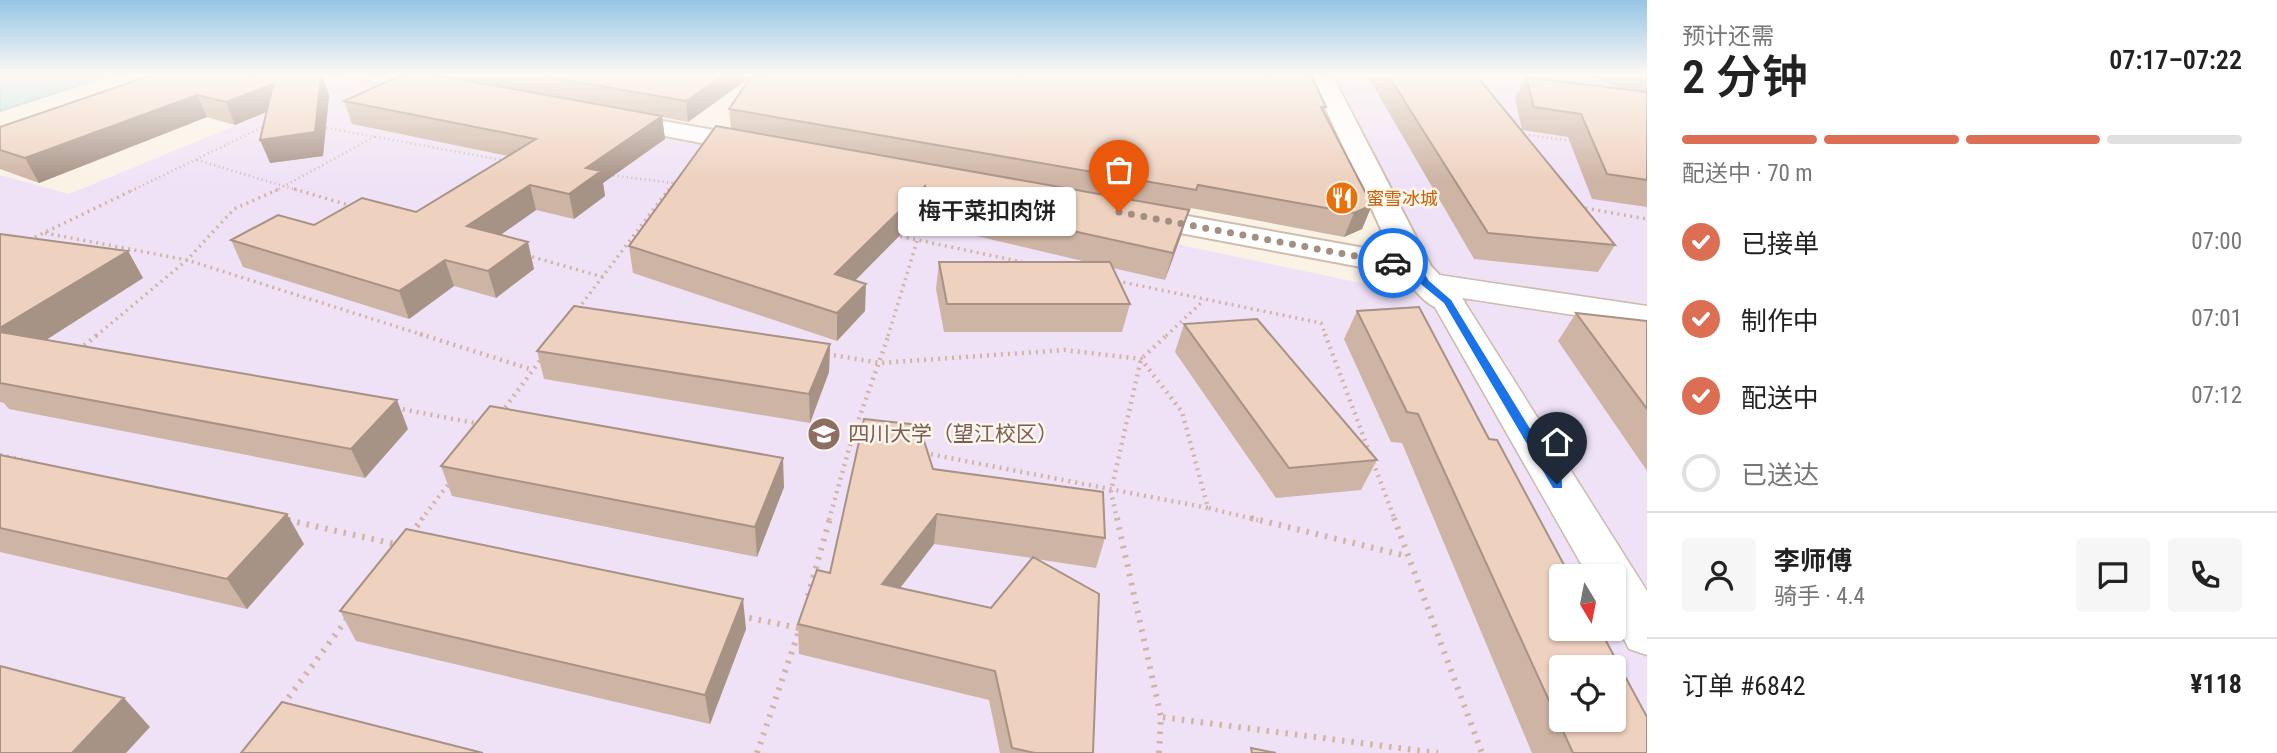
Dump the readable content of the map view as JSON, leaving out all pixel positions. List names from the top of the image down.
{
  "places": {
    "restaurant": ["蜜雪冰城"],
    "other": ["梅干菜扣肉饼"],
    "school or university": ["四川大学（望江校区）"]
  },
  "north": "bottom",
  "page": {
    "heading": ["2 分钟", "预计还需", "07:17–07:22"],
    "panel": [
      "李师傅",
      "骑手 · 4.4",
      "订单 #6842",
      "¥118"
    ],
    "bar": "配送中 · 70 m",
    "bubble": "梅干菜扣肉饼",
    "list": [
      ["已接单", "07:00"],
      ["制作中", "07:01"],
      ["配送中", "07:12"],
      "已送达"
    ]
  }
}
